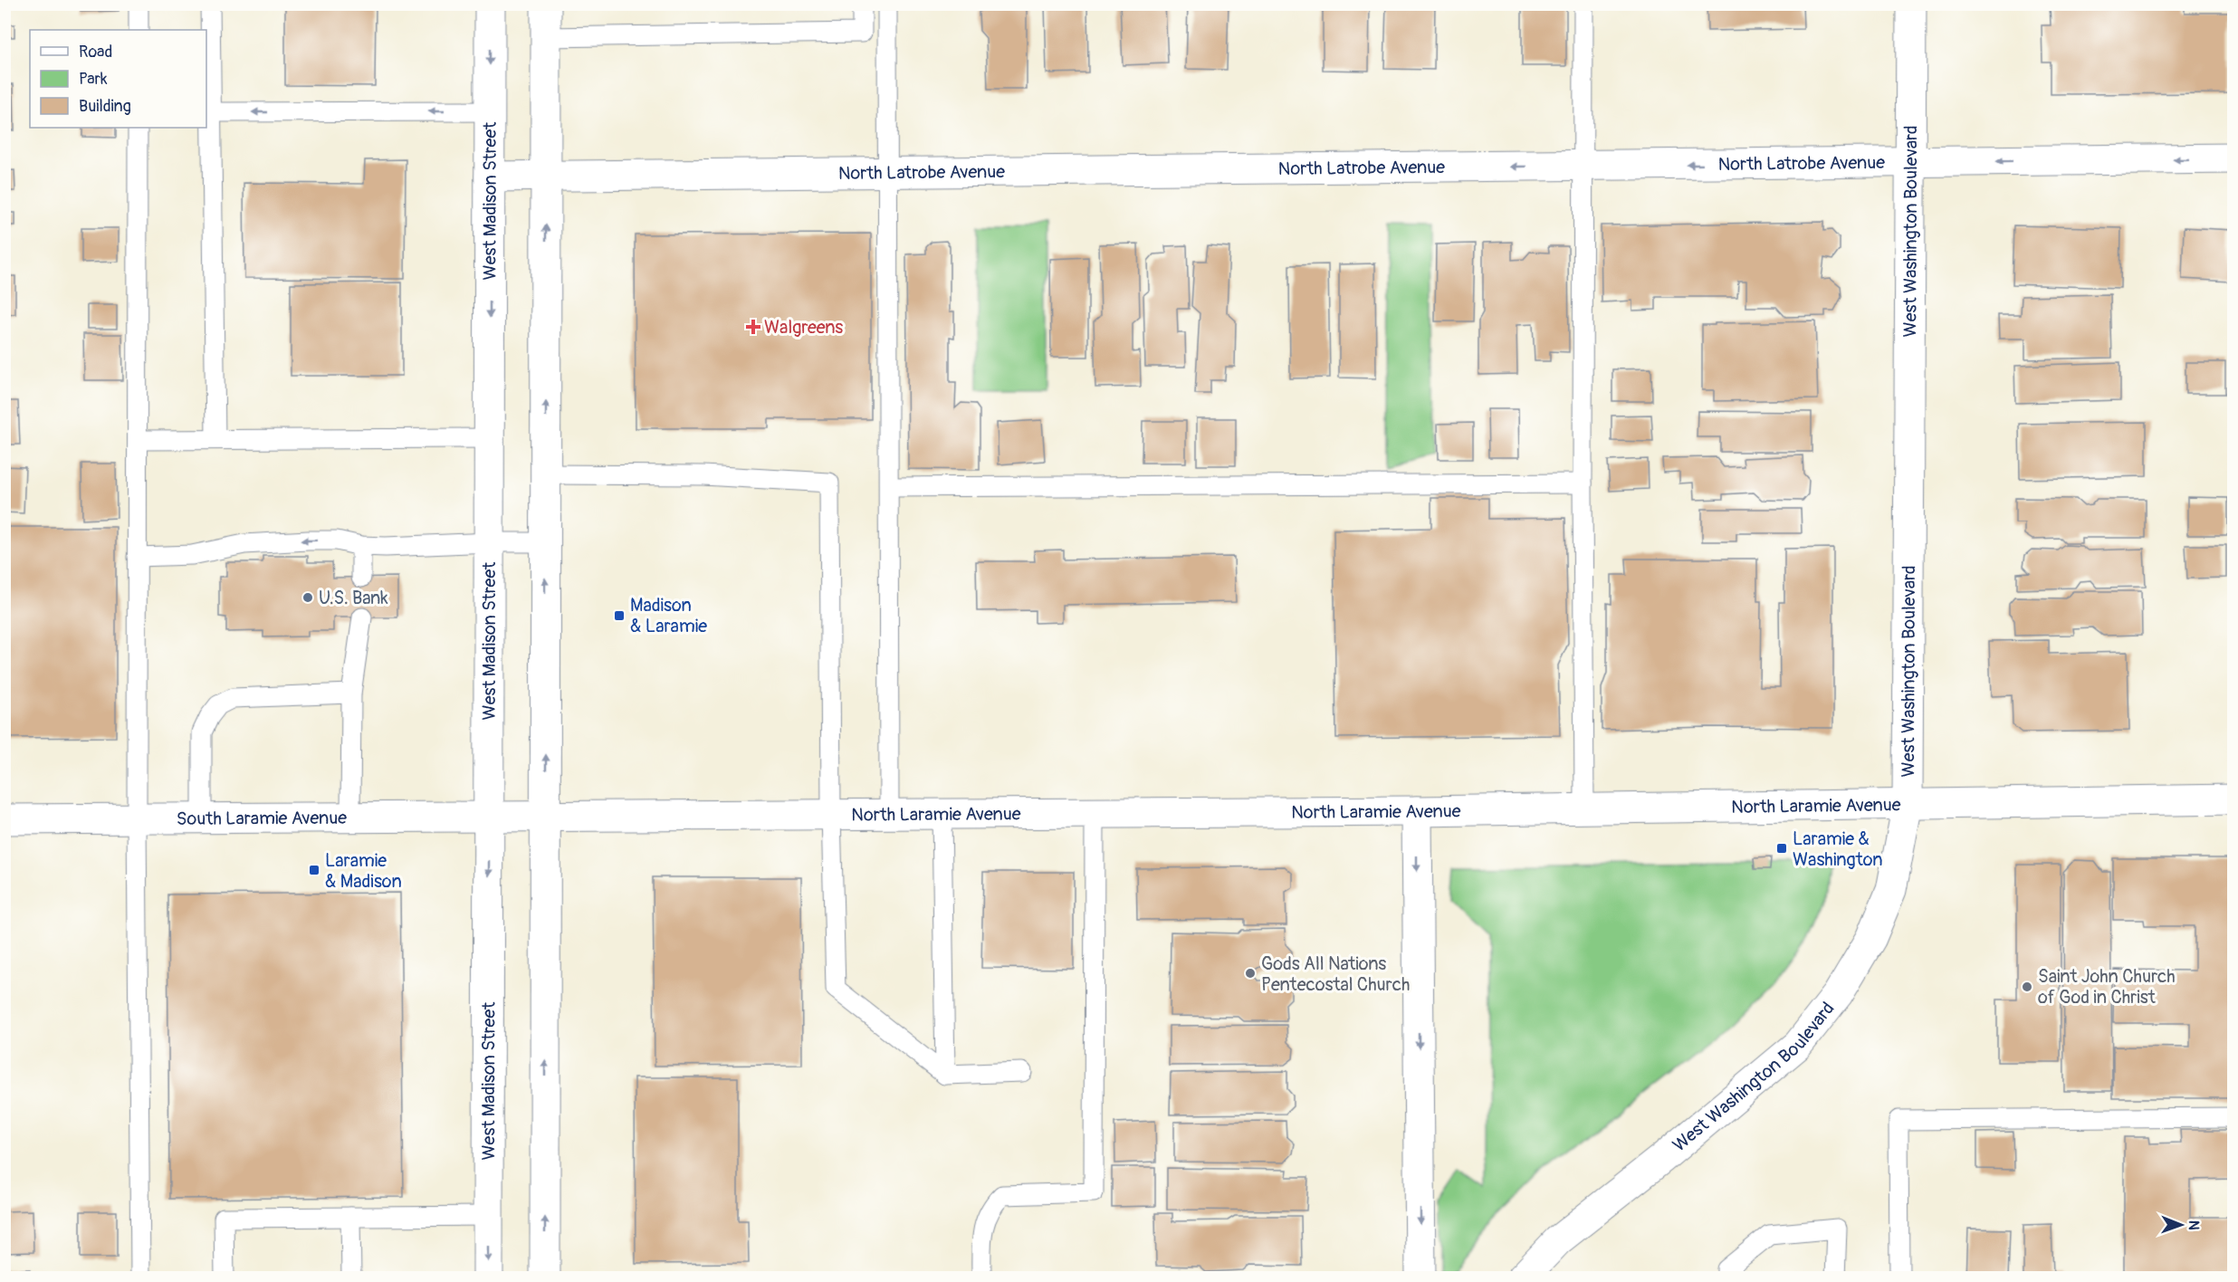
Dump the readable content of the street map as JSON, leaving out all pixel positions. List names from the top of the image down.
{
  "streets": {
    "street": [
      "North Latrobe Avenue",
      "West Madison Street",
      "West Washington Boulevard",
      "North Laramie Avenue",
      "South Laramie Avenue"
    ]
  },
  "crossings": [
    ["North Latrobe Avenue", "West Madison Street"],
    ["North Latrobe Avenue", "West Washington Boulevard"],
    ["West Madison Street", "South Laramie Avenue"],
    ["West Washington Boulevard", "North Laramie Avenue"],
    ["North Laramie Avenue", "South Laramie Avenue"]
  ],
  "one_way": ["North Latrobe Avenue"],
  "places": {
    "health": ["Walgreens"],
    "other": ["U.S. Bank", "Gods All Nations Pentecostal Church", "Saint John Church of God in Christ"],
    "transit": ["Madison & Laramie", "Laramie & Washington", "Laramie & Madison"]
  },
  "legend": ["Road", "Park", "Building"],
  "north": "right"
}
